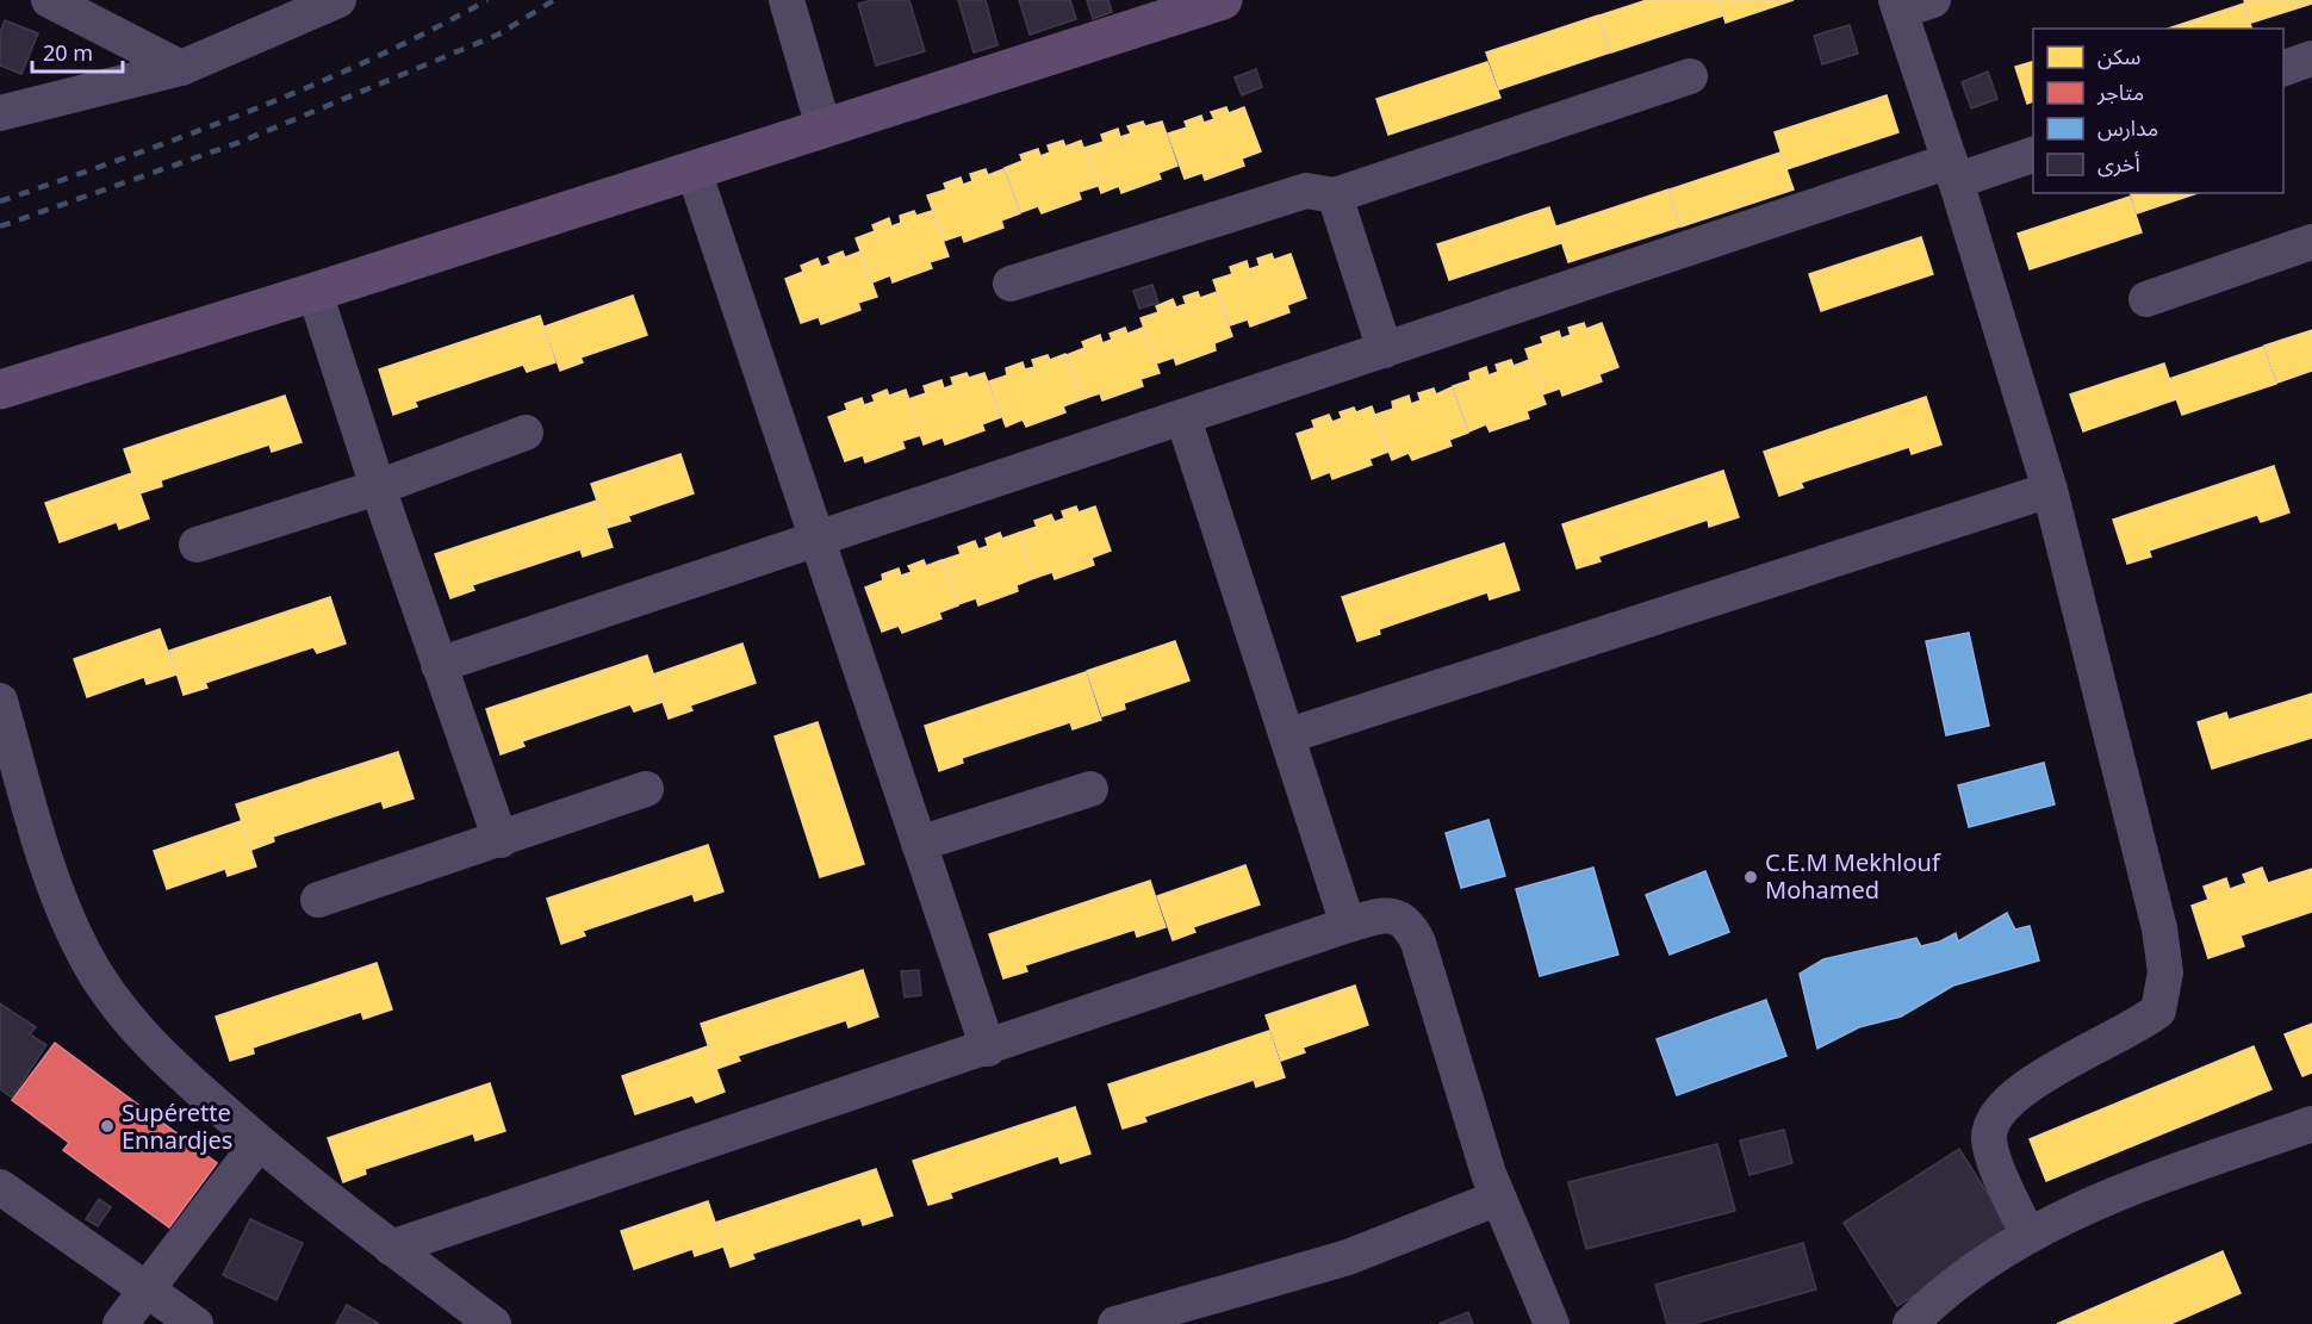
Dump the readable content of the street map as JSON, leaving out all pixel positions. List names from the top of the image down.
{
  "places": ["C.E.M Mekhlouf Mohamed", "Supérette Ennardjes"],
  "legend": [
    "سكن",
    "متاجر",
    "مدارس",
    "أخرى"
  ],
  "scale_bar": "20 m"
}
